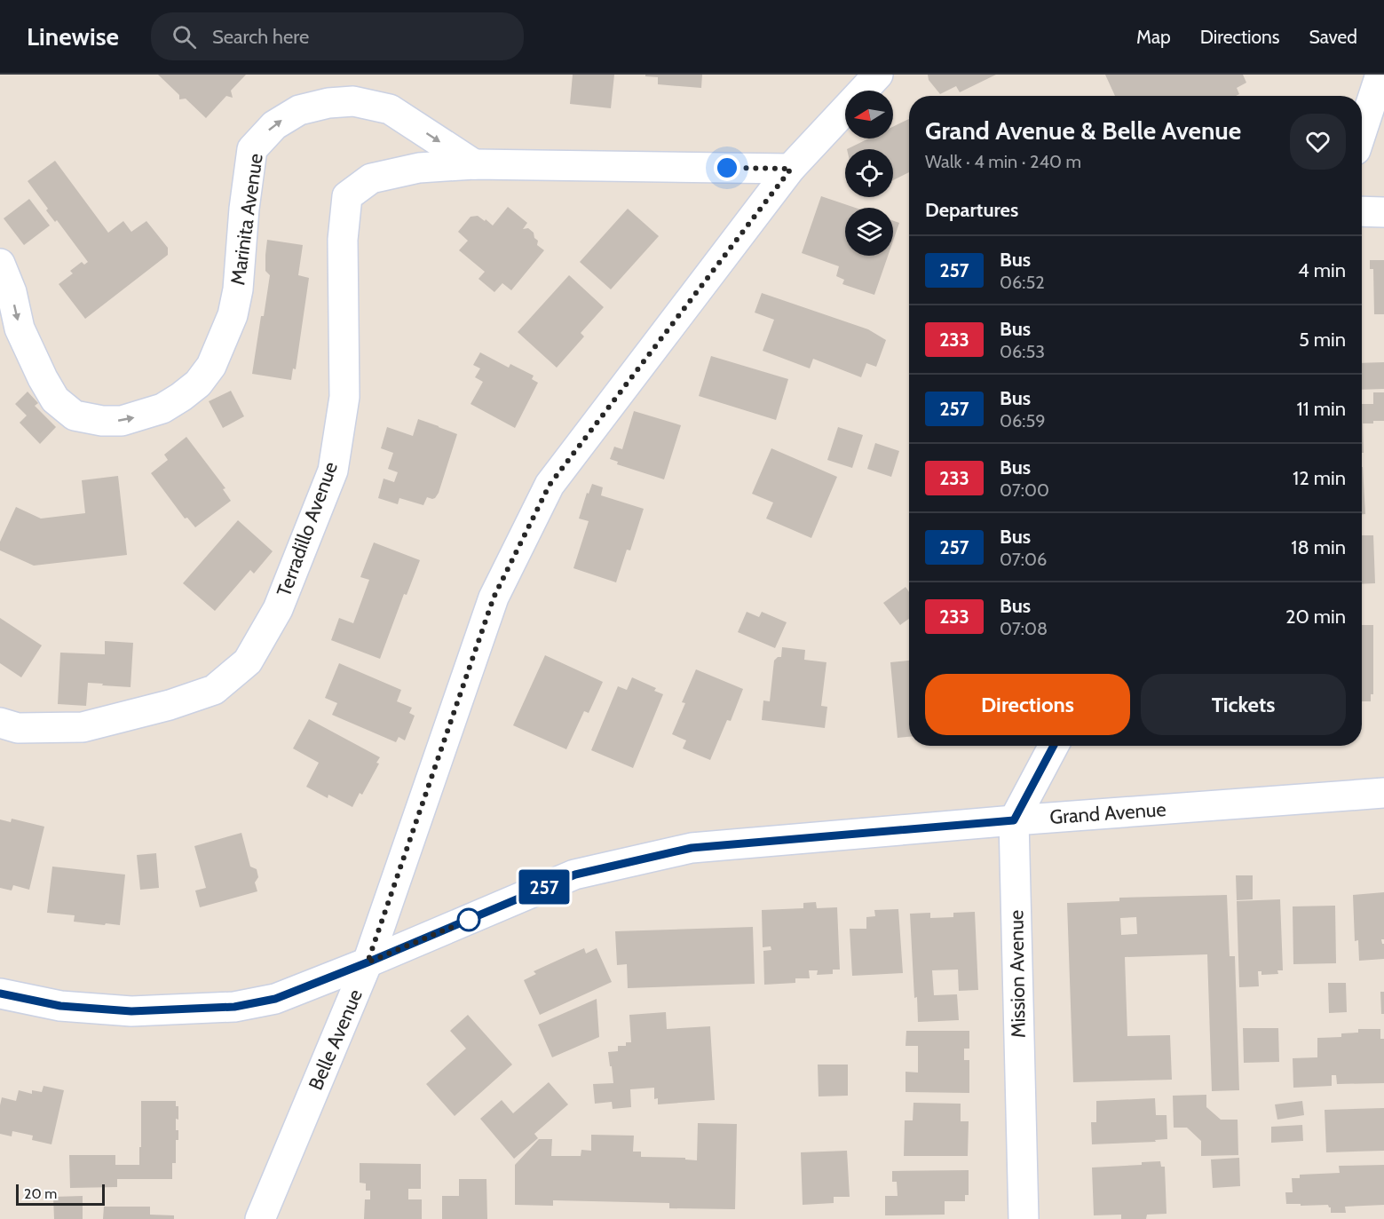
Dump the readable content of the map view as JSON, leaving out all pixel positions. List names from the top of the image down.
{
  "streets": {
    "street": [
      "Marinita Avenue",
      "Terradillo Avenue",
      "Grand Avenue",
      "Mission Avenue",
      "Belle Avenue"
    ]
  },
  "crossings": [
    ["Marinita Avenue", "Terradillo Avenue"],
    ["Grand Avenue", "Mission Avenue"],
    ["Grand Avenue", "Belle Avenue"]
  ],
  "lines": ["bus line 257"],
  "scale_bar": "20 m",
  "north": "left",
  "page": {
    "header": "Linewise",
    "search": "Search here",
    "nav": ["Map", "Directions", "Saved"],
    "on_map": "257",
    "heading": [
      ["Grand Avenue & Belle Avenue", "Walk · 4 min · 240 m"],
      "Departures"
    ],
    "list": [
      {
        "mark": "257",
        "name": "Bus",
        "note": "06:52",
        "value": "4 min"
      },
      {
        "mark": "233",
        "name": "Bus",
        "note": "06:53",
        "value": "5 min"
      },
      {
        "mark": "257",
        "name": "Bus",
        "note": "06:59",
        "value": "11 min"
      },
      {
        "mark": "233",
        "name": "Bus",
        "note": "07:00",
        "value": "12 min"
      },
      {
        "mark": "257",
        "name": "Bus",
        "note": "07:06",
        "value": "18 min"
      },
      {
        "mark": "233",
        "name": "Bus",
        "note": "07:08",
        "value": "20 min"
      }
    ],
    "buttons": ["Directions", "Tickets"],
    "scale": "20 m"
  }
}
